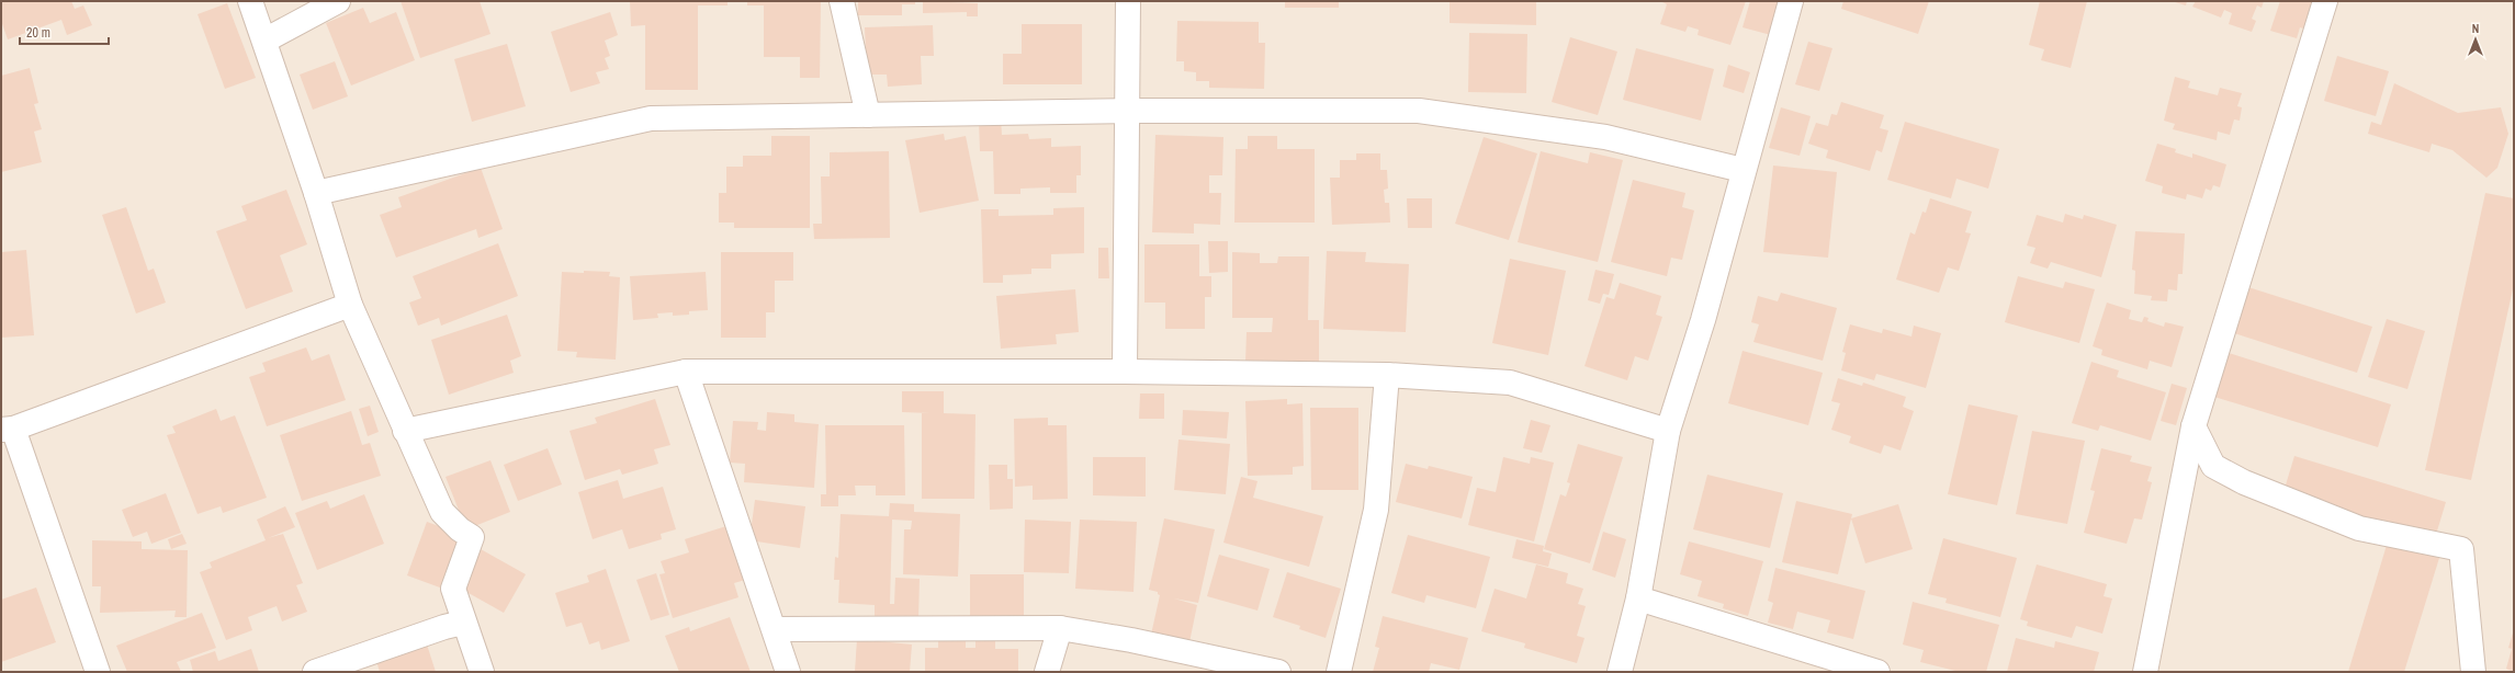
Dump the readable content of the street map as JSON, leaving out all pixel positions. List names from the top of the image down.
{
  "scale_bar": "20 m",
  "north": "top"
}
